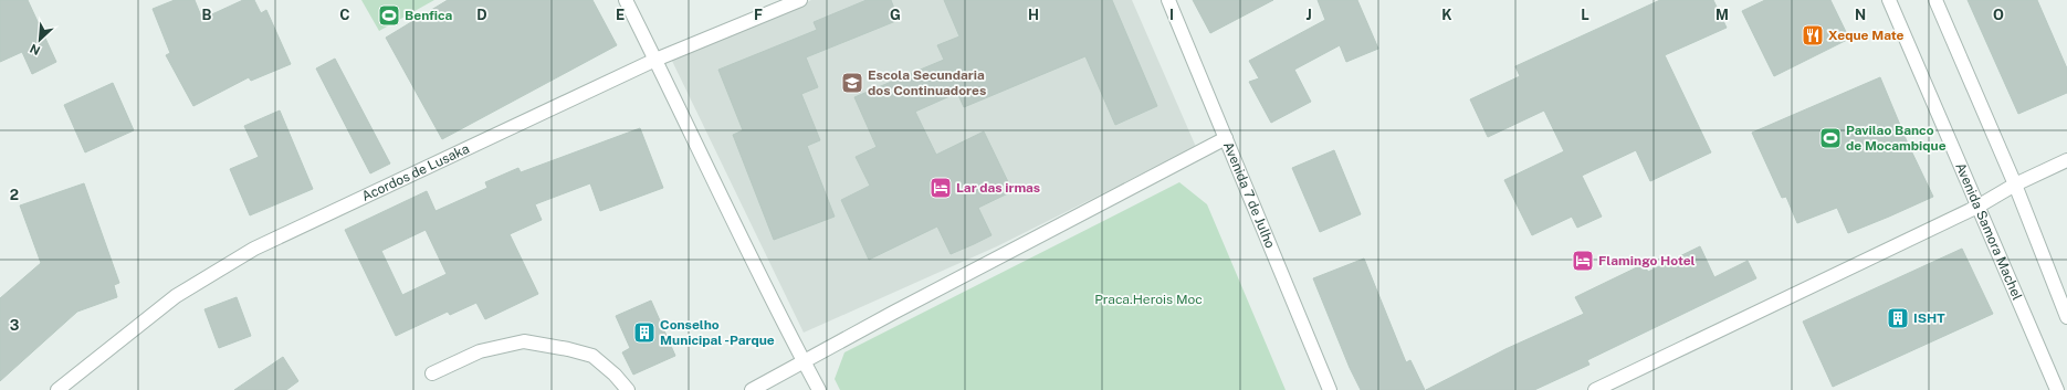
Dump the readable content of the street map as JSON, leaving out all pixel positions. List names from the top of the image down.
{
  "streets": {
    "street": ["Acordos de Lusaka", "Avenida 7 de Julho", "Avenida Samora Machel"]
  },
  "parks": ["Praca.Herois Moc"],
  "places": {
    "sports": ["Benfica", "Pavilao Banco de Mocambique"],
    "restaurant": ["Xeque Mate"],
    "school or university": ["Escola Secundaria dos Continuadores"],
    "hotel": ["Lar das irmas", "Flamingo Hotel"],
    "building": ["ISHT", "Conselho Municipal -Parque"]
  },
  "north": "bottom left",
  "grid": {
    "columns": [
      "B",
      "C",
      "D",
      "E",
      "F",
      "G",
      "H",
      "I",
      "J",
      "K",
      "L",
      "M",
      "N",
      "O"
    ],
    "rows": ["2", "3"]
  }
}
